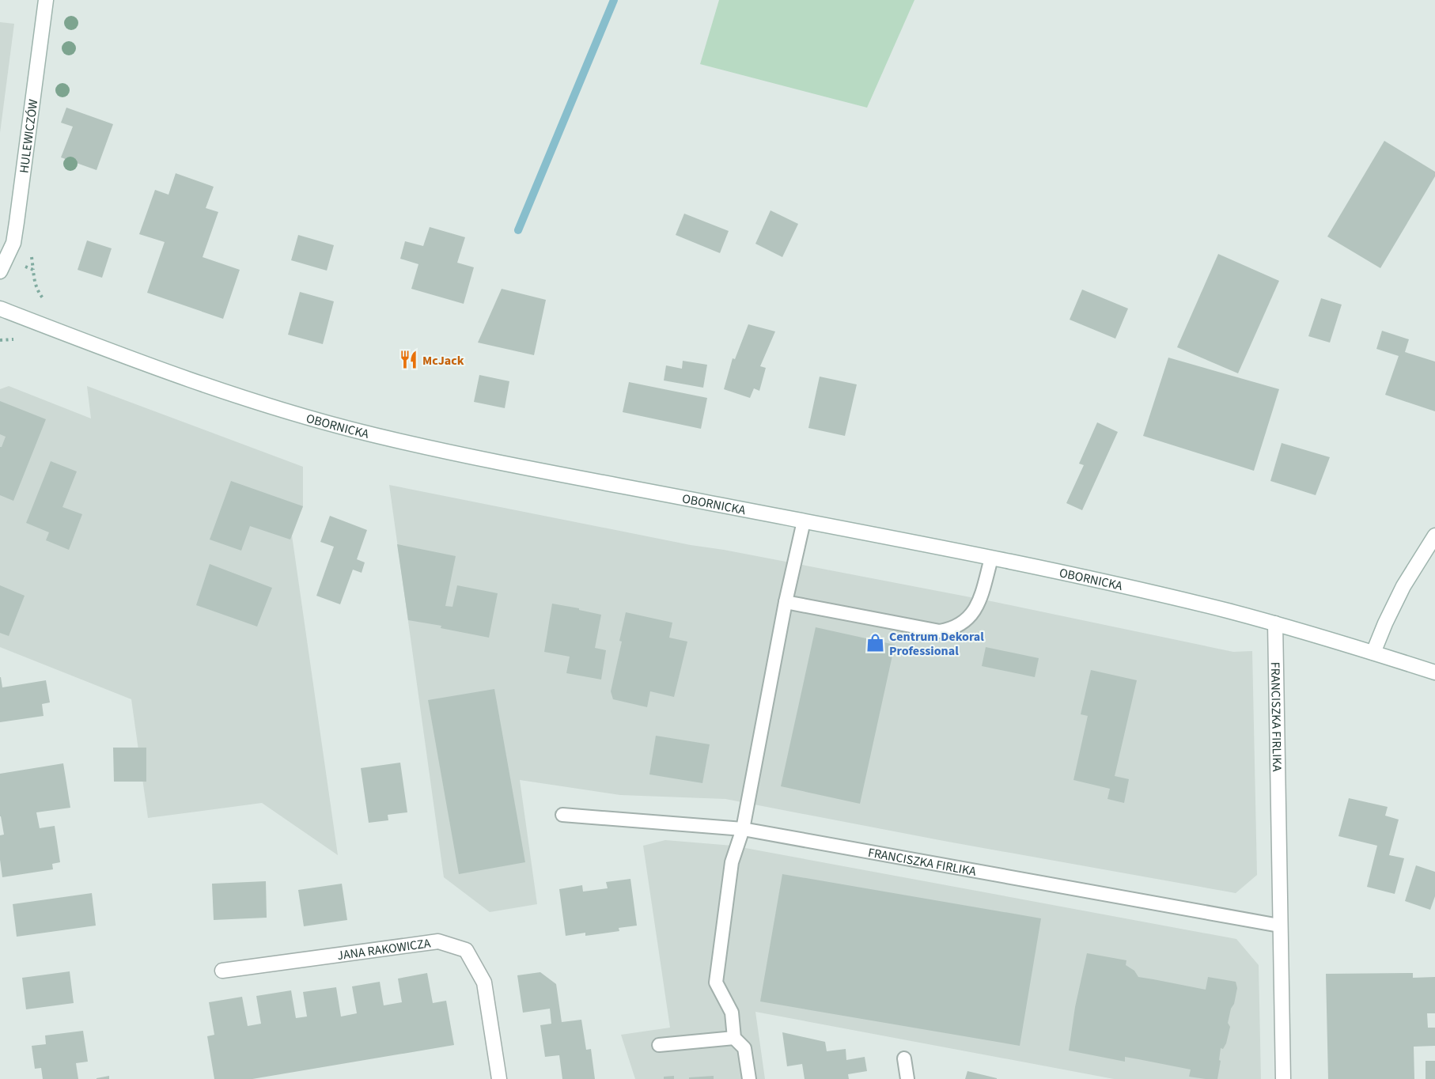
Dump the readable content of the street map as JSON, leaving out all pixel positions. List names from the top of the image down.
{
  "streets": {
    "main road": [
      "HULEWICZÓW",
      "OBORNICKA",
      "FRANCISZKA FIRLIKA",
      "JANA RAKOWICZA"
    ]
  },
  "crossings": [
    ["OBORNICKA", "FRANCISZKA FIRLIKA"]
  ],
  "places": {
    "restaurant": ["McJack"],
    "shop": ["Centrum Dekoral Professional"]
  }
}
